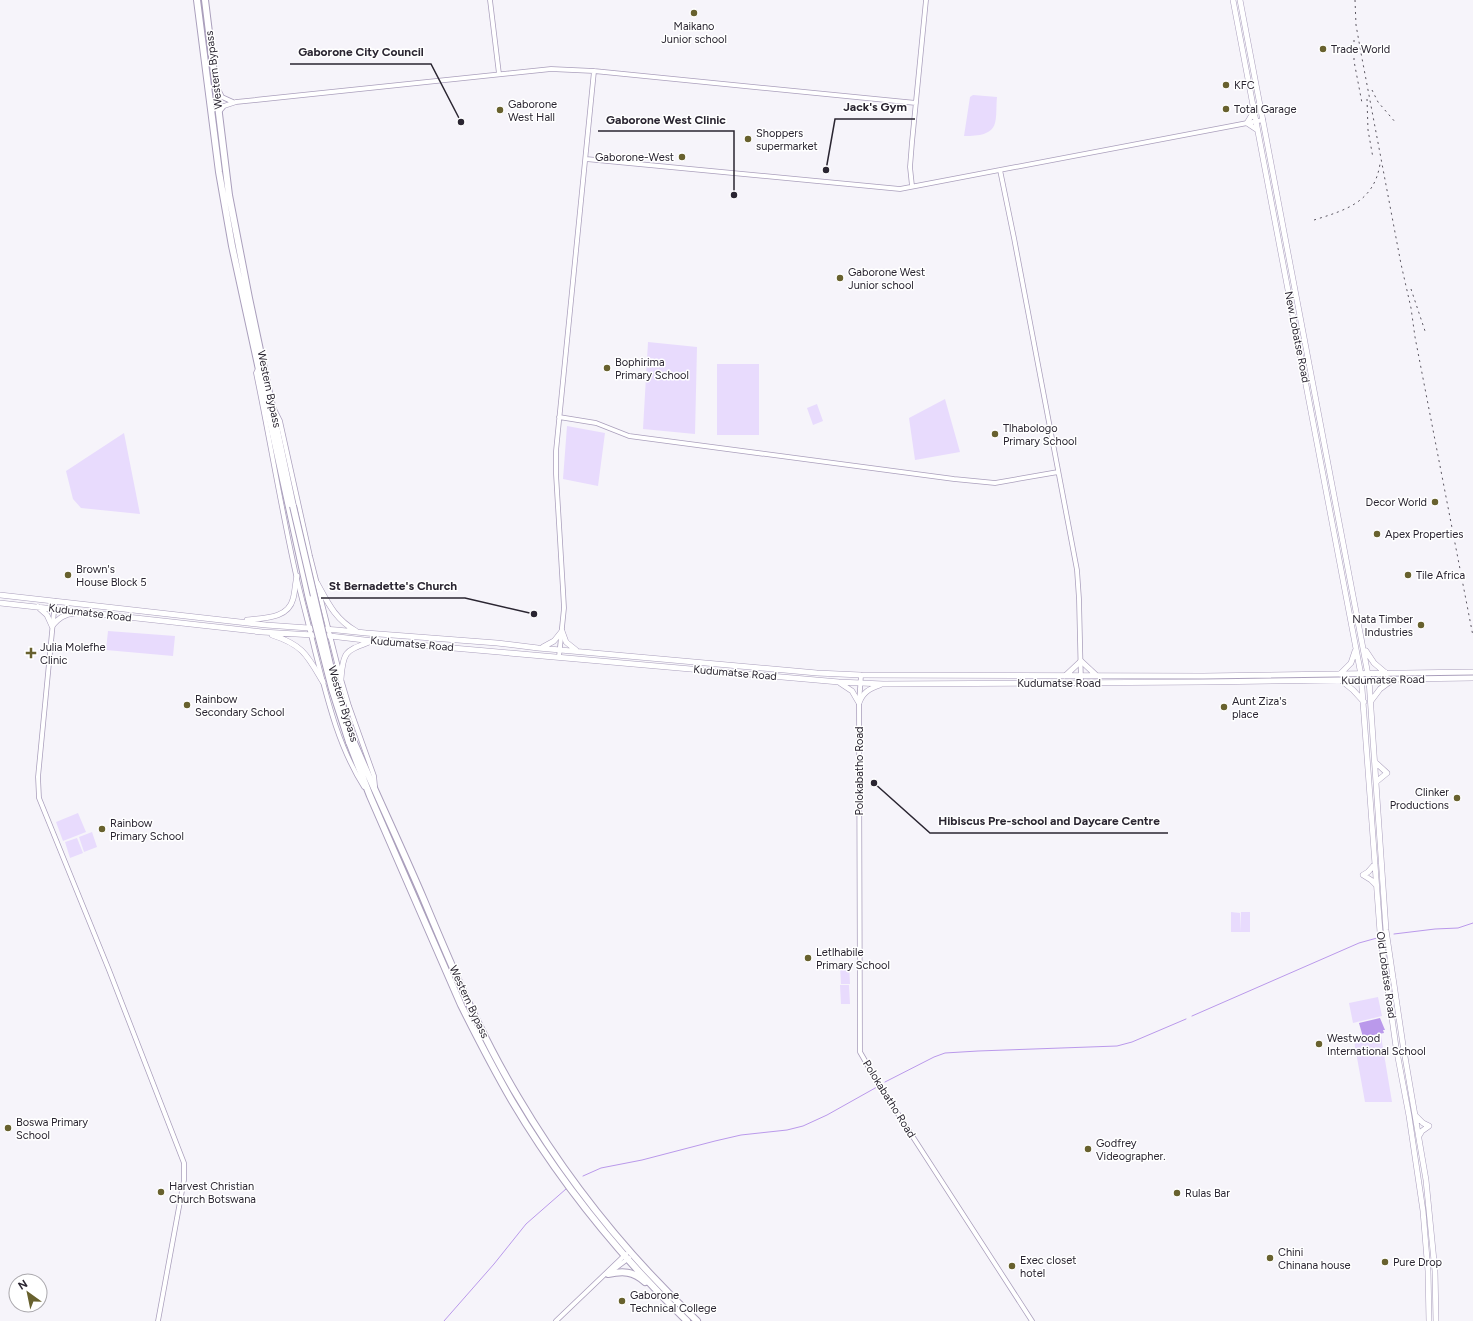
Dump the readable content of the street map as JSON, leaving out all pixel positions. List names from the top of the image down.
{
  "streets": {
    "highway": ["Western Bypass"],
    "main road": ["New Lobatse Road", "Kudumatse Road", "Old Lobatse Road"],
    "street": ["Polokabatho Road"]
  },
  "crossings": [
    ["New Lobatse Road", "Kudumatse Road"],
    ["New Lobatse Road", "Old Lobatse Road"],
    ["Kudumatse Road", "Polokabatho Road"],
    ["Kudumatse Road", "Old Lobatse Road"]
  ],
  "places": {
    "other": [
      "Maikano Junior school",
      "Trade World",
      "KFC",
      "Total Garage",
      "Gaborone West Hall",
      "Gaborone City Council",
      "Shoppers supermarket",
      "Gaborone-West",
      "Jack's Gym",
      "Gaborone West Clinic",
      "Gaborone West Junior school",
      "Bophirima Primary School",
      "Tlhabologo Primary School",
      "Decor World",
      "Apex Properties",
      "Brown's House Block 5",
      "Tile Africa",
      "St Bernadette's Church",
      "Nata Timber Industries",
      "Rainbow Secondary School",
      "Aunt Ziza's place",
      "Hibiscus Pre-school and Daycare Centre",
      "Clinker Productions",
      "Rainbow Primary School",
      "Letlhabile Primary School",
      "Westwood International School",
      "Boswa Primary School",
      "Godfrey Videographer.",
      "Harvest Christian Church Botswana",
      "Rulas Bar",
      "Chini Chinana house",
      "Pure Drop",
      "Exec closet hotel",
      "Gaborone Technical College"
    ],
    "health": ["Julia Molefhe Clinic"]
  },
  "north": "top left"
}
